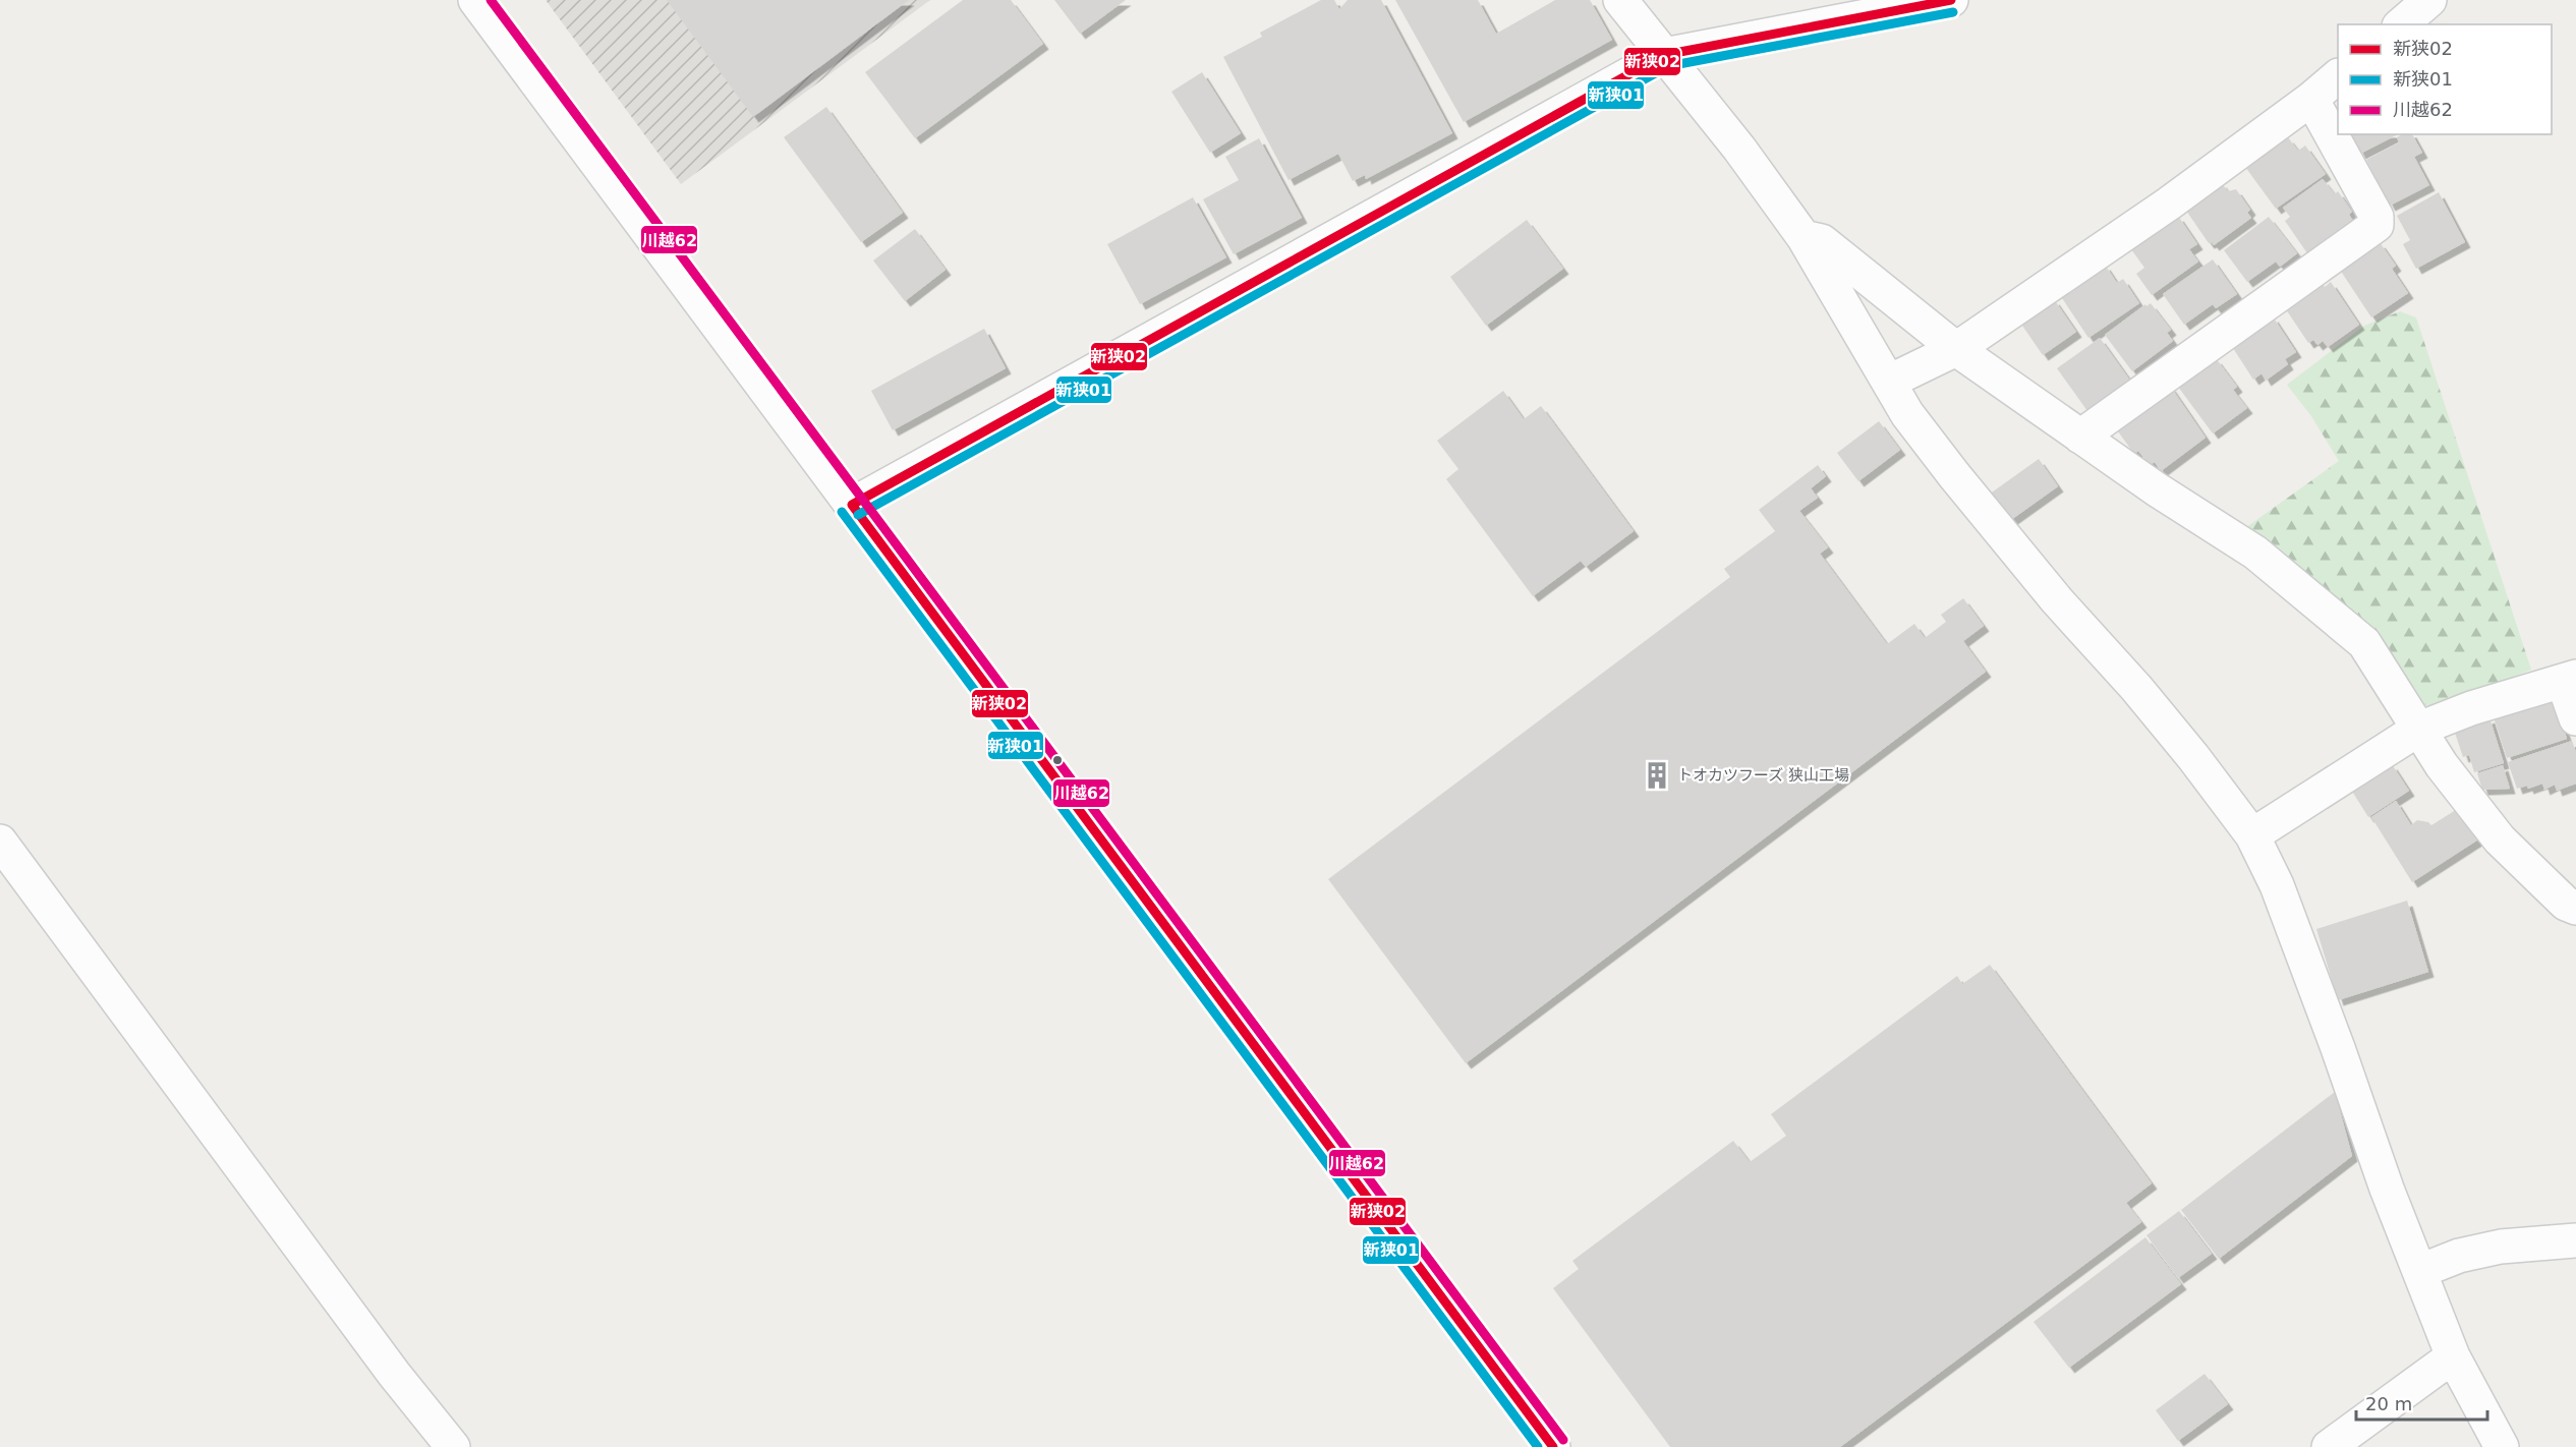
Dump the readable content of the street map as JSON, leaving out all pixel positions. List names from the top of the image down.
{
  "places": {
    "building": ["トオカツフーズ 狭山工場"]
  },
  "lines": ["transit line 新狭02", "transit line 川越62", "transit line 新狭01"],
  "legend": ["新狭02", "新狭01", "川越62"],
  "scale_bar": "20 m"
}
